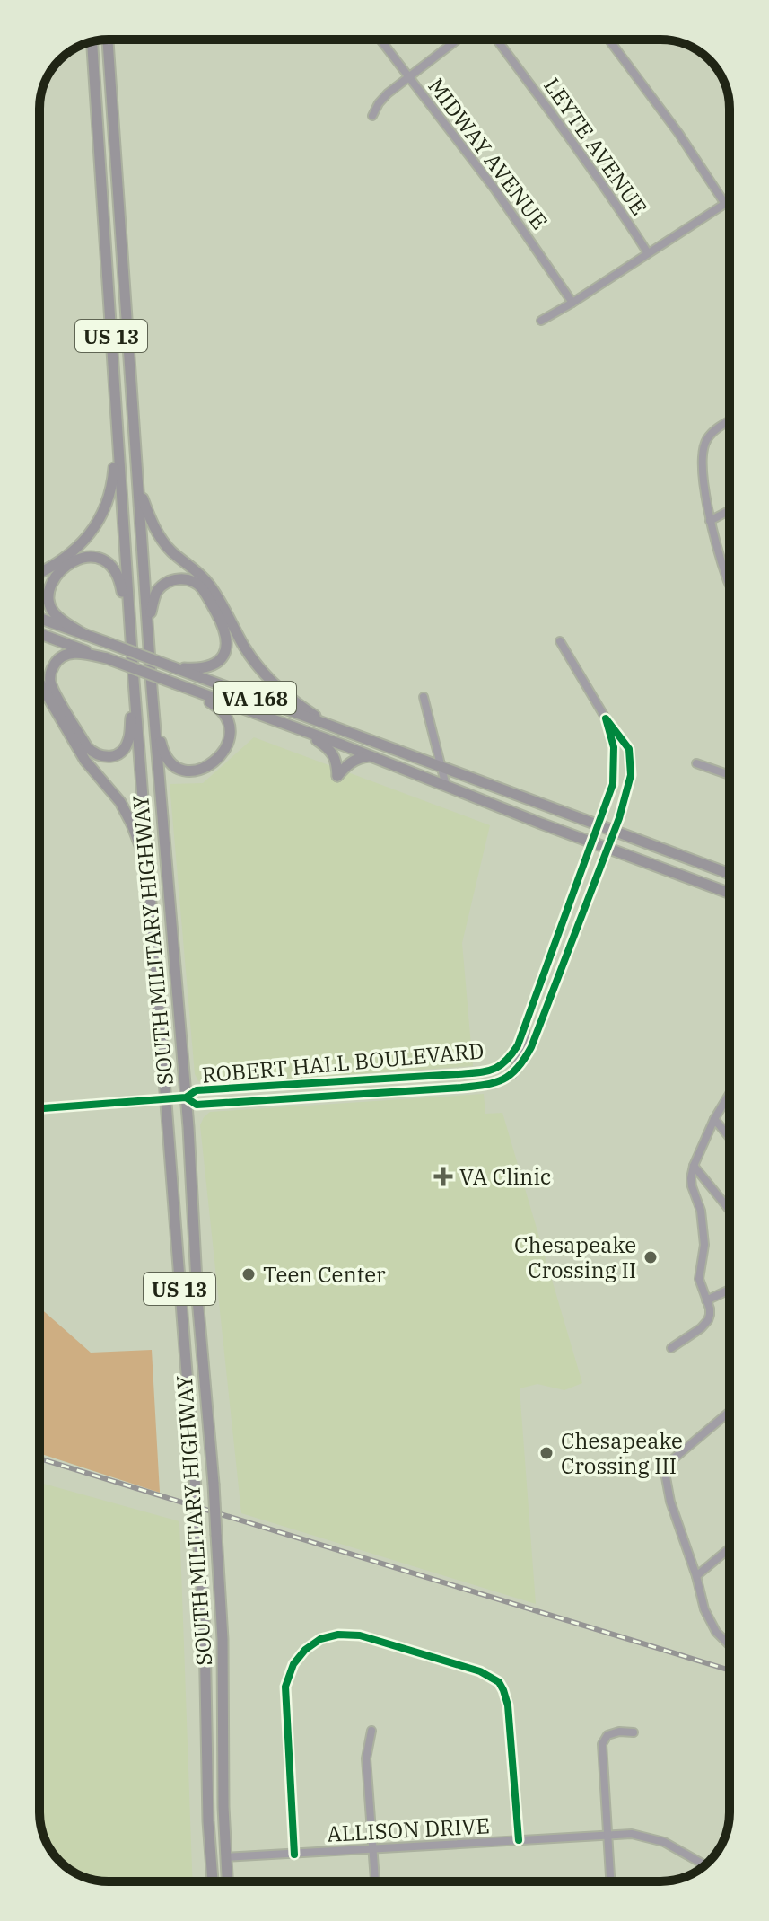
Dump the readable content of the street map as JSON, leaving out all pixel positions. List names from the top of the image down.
{
  "streets": {
    "main road": ["US 13", "VA 168", "SOUTH MILITARY HIGHWAY"],
    "street": [
      "LEYTE AVENUE",
      "MIDWAY AVENUE",
      "ROBERT HALL BOULEVARD",
      "ALLISON DRIVE"
    ]
  },
  "crossings": [
    ["VA 168", "ROBERT HALL BOULEVARD"],
    ["SOUTH MILITARY HIGHWAY", "ROBERT HALL BOULEVARD"],
    ["SOUTH MILITARY HIGHWAY", "ALLISON DRIVE"]
  ],
  "places": {
    "health": ["VA Clinic"],
    "other": ["Chesapeake Crossing II", "Teen Center", "Chesapeake Crossing III"]
  }
}
